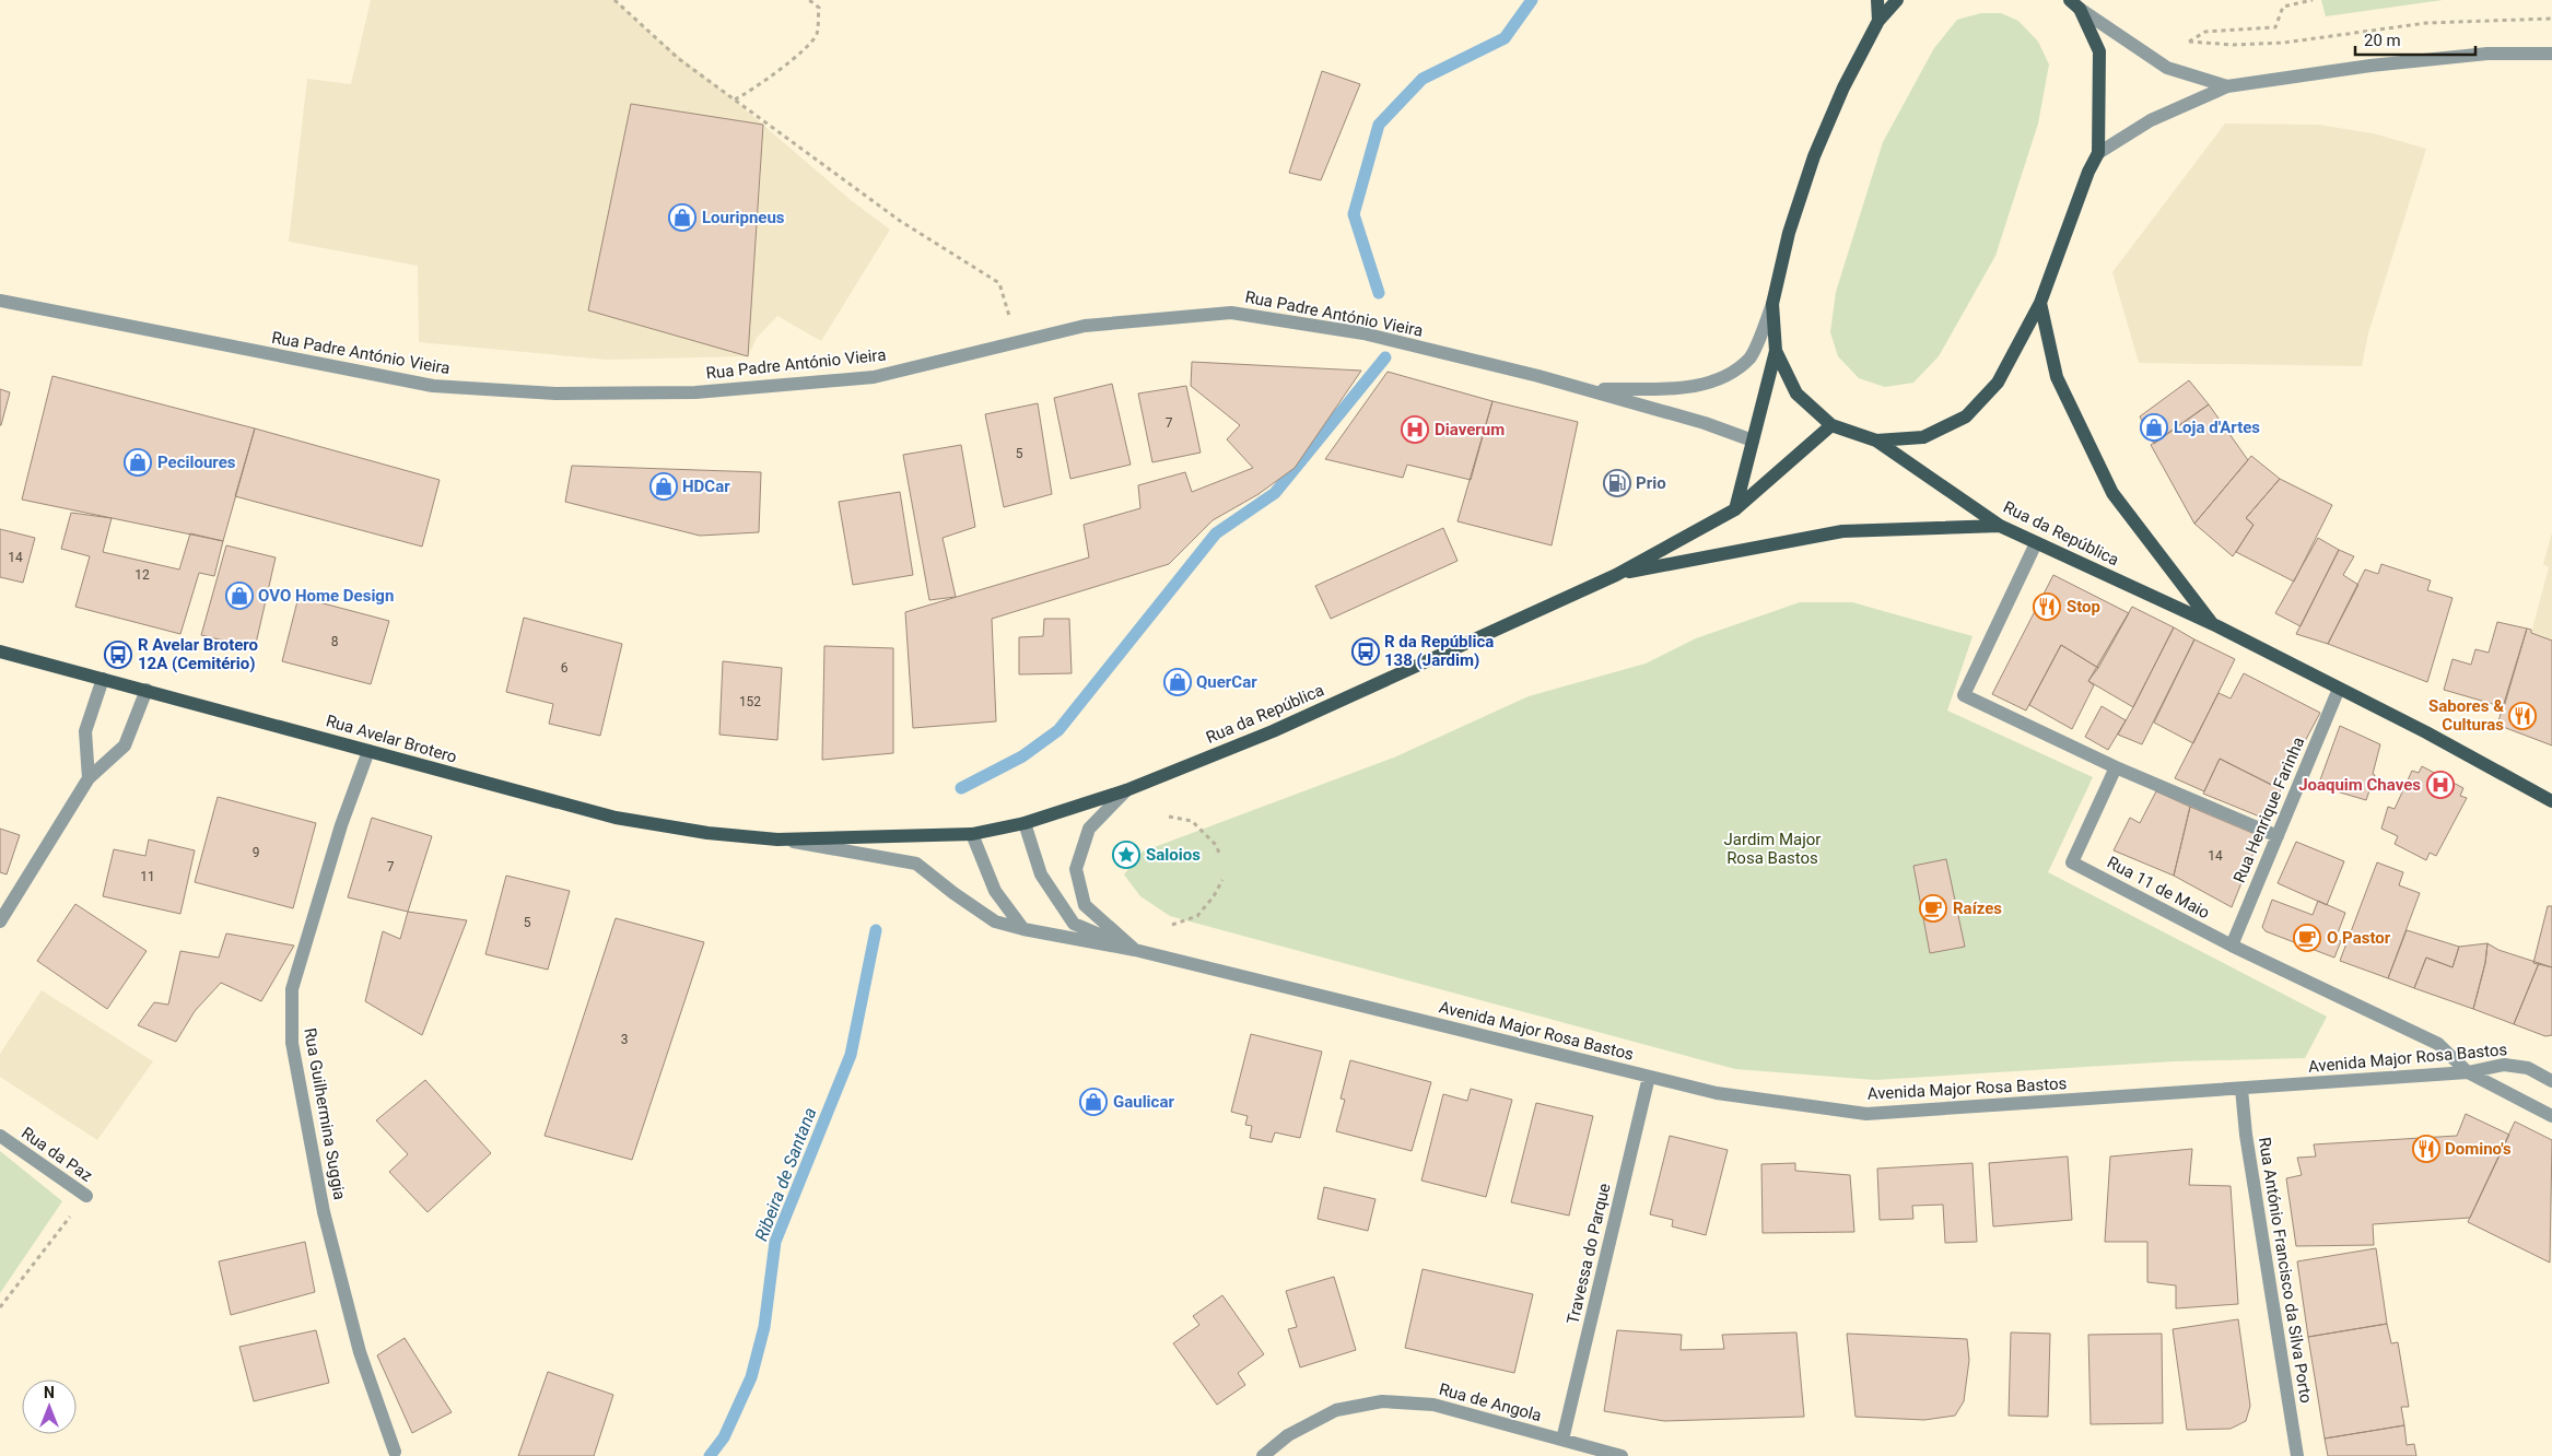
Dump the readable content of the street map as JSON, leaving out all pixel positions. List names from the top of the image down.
{
  "streets": {
    "main road": ["Rua da República", "Rua Avelar Brotero"],
    "street": [
      "Rua Padre António Vieira",
      "Rua Henrique Farinha",
      "Rua 11 de Maio",
      "Avenida Major Rosa Bastos",
      "Rua Guilhermina Suggia",
      "Rua da Paz",
      "Travessa do Parque",
      "Rua António Francisco da Silva Porto",
      "Rua de Angola"
    ]
  },
  "crossings": [
    ["Rua da República", "Rua Avelar Brotero"],
    ["Rua da República", "Rua Henrique Farinha"],
    ["Rua Avelar Brotero", "Rua Guilhermina Suggia"],
    ["Rua Henrique Farinha", "Rua 11 de Maio"],
    ["Rua 11 de Maio", "Avenida Major Rosa Bastos"],
    ["Avenida Major Rosa Bastos", "Travessa do Parque"],
    ["Avenida Major Rosa Bastos", "Rua António Francisco da Silva Porto"],
    ["Travessa do Parque", "Rua de Angola"]
  ],
  "water": ["Ribeira de Santana"],
  "parks": ["Jardim Major Rosa Bastos"],
  "places": {
    "shop": [
      "Louripneus",
      "Loja d'Artes",
      "Peciloures",
      "HDCar",
      "OVO Home Design",
      "QuerCar",
      "Gaulicar"
    ],
    "hospital": ["Diaverum", "Joaquim Chaves"],
    "fuel station": ["Prio"],
    "restaurant": ["Stop", "Sabores & Culturas", "Domino's"],
    "bus stop": ["R da República 138 (Jardim)", "R Avelar Brotero 12A (Cemitério)"],
    "place": ["Saloios"],
    "cafe": ["Raízes", "O Pastor"]
  },
  "house_numbers": [
    "7",
    "5",
    "14",
    "12",
    "8",
    "6",
    "152",
    "9",
    "14",
    "7",
    "11",
    "5",
    "3"
  ],
  "scale_bar": "20 m",
  "north": "top"
}
